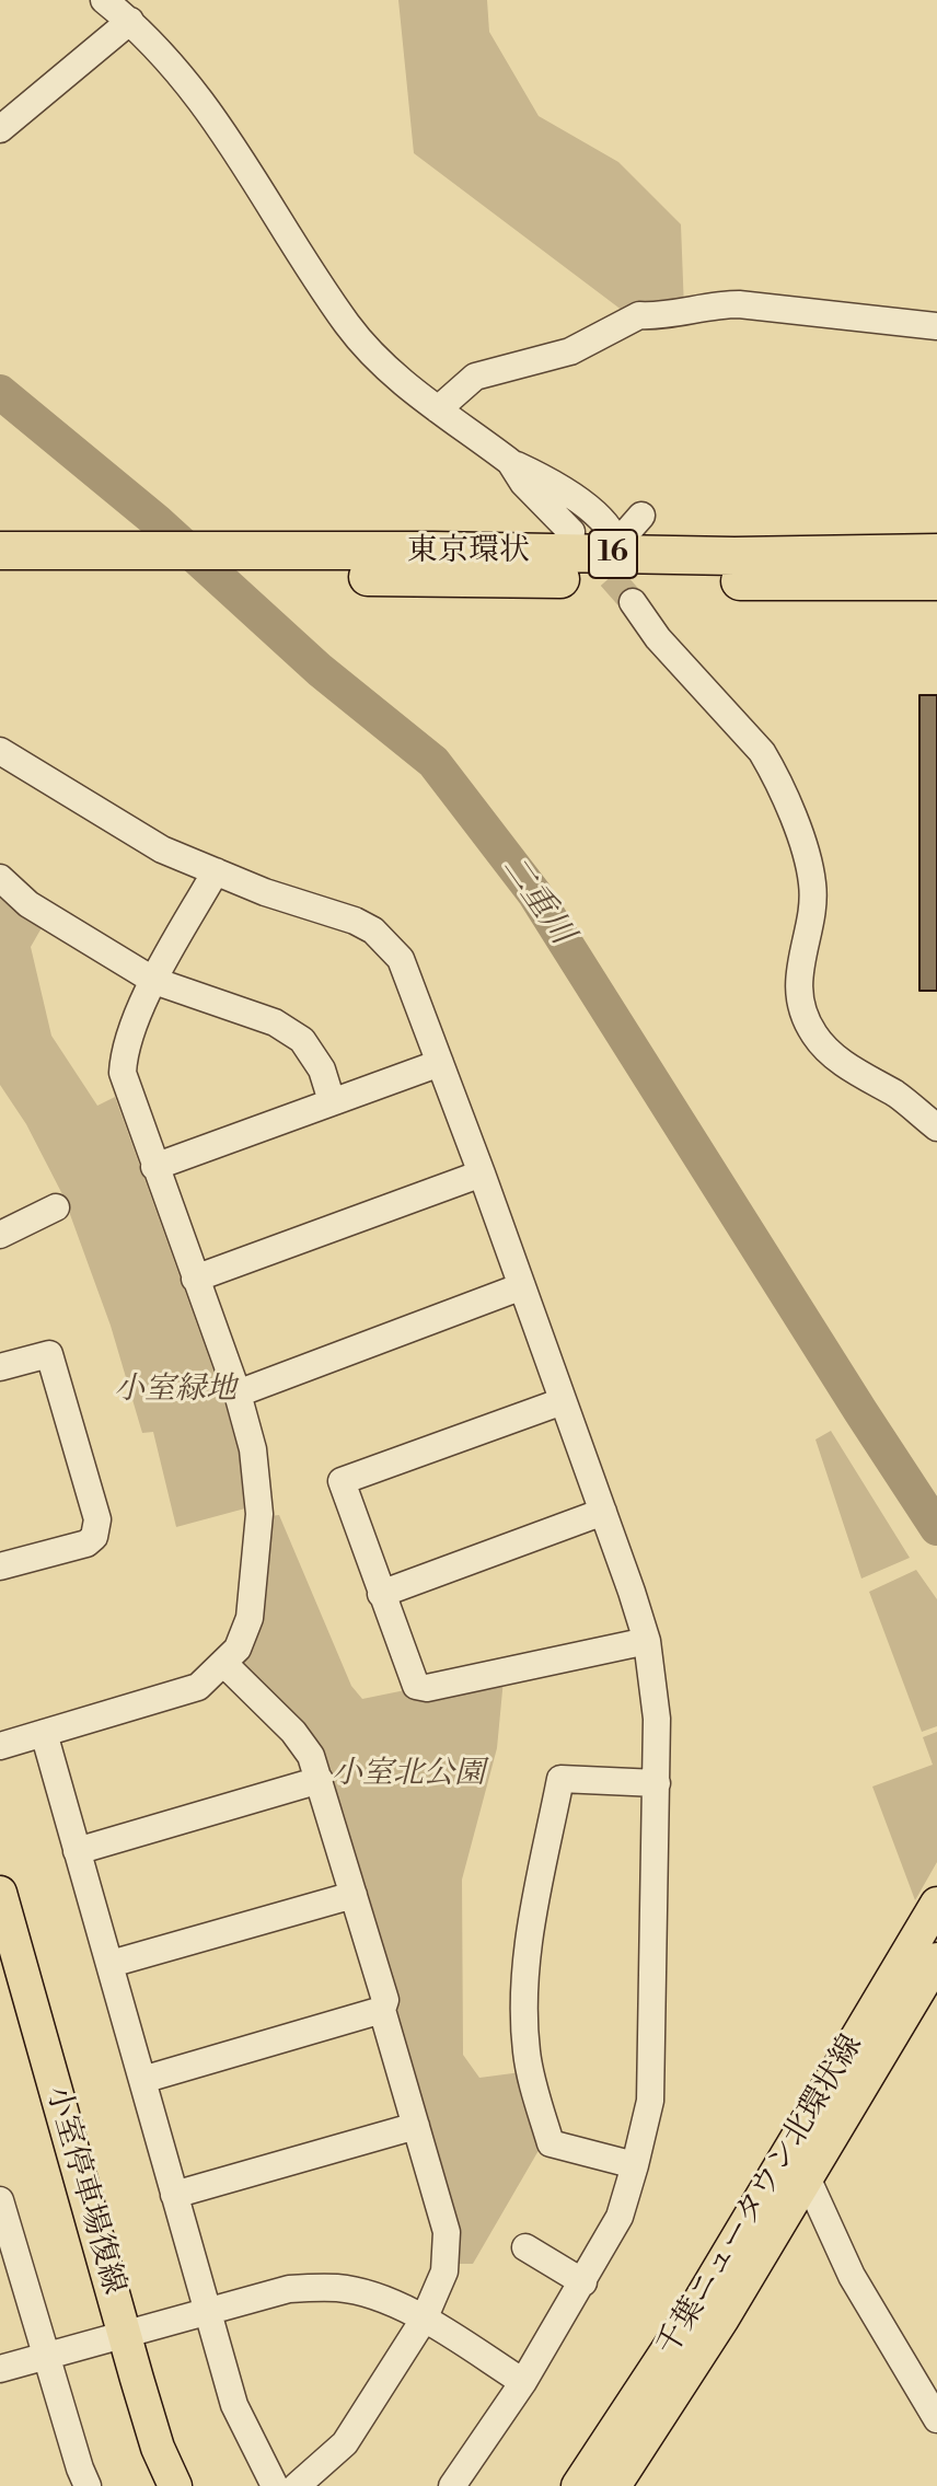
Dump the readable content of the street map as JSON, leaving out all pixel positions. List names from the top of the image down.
{
  "streets": {
    "highway": ["東京環状", "16"],
    "main road": ["小室停車場復線", "千葉ニュータウン北環状線"]
  },
  "water": ["二重川"],
  "parks": ["小室緑地", "小室北公園"]
}
